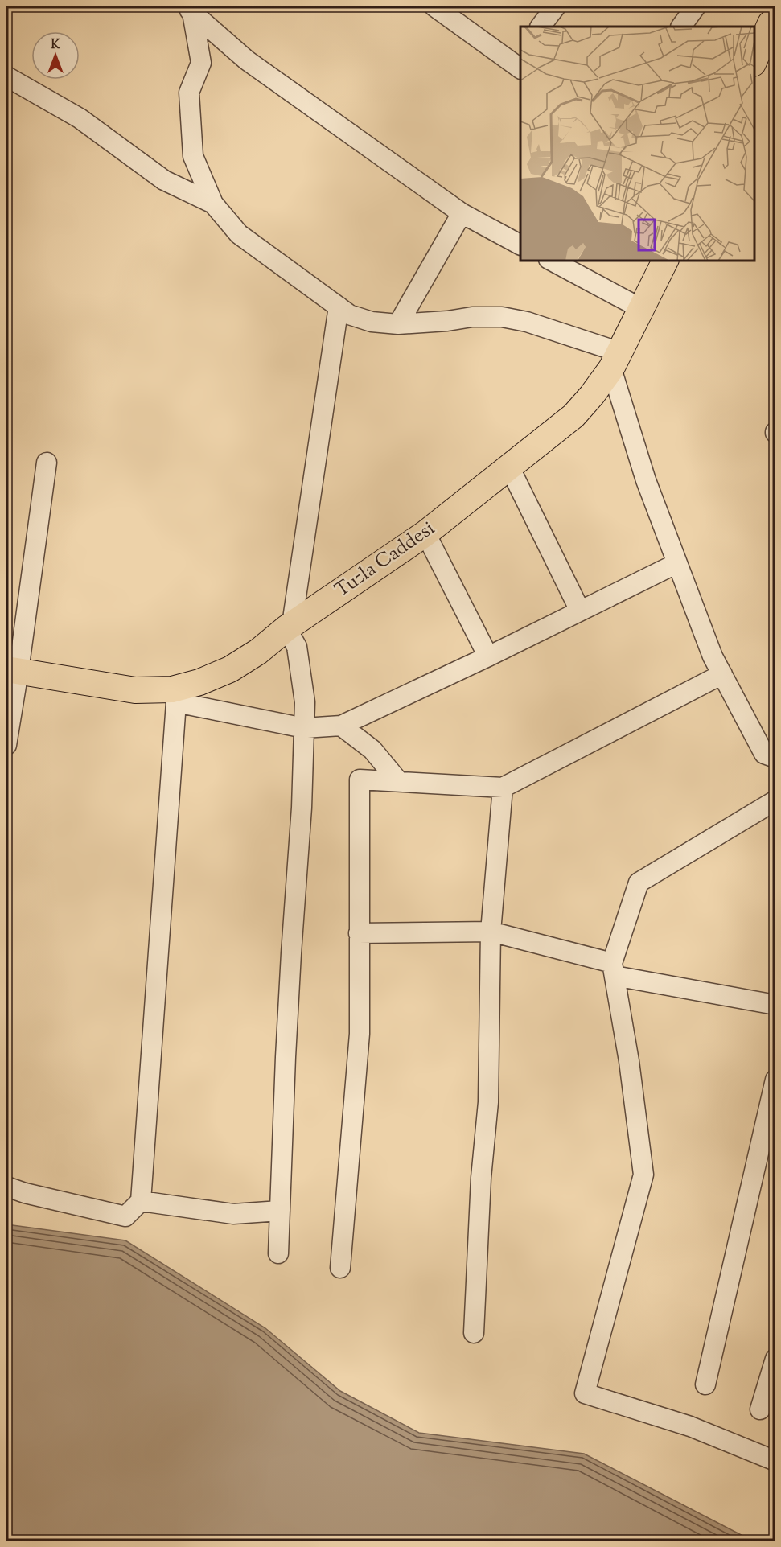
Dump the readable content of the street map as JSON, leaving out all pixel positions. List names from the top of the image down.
{
  "streets": {
    "main road": ["Tuzla Caddesi"]
  },
  "north": "top"
}
